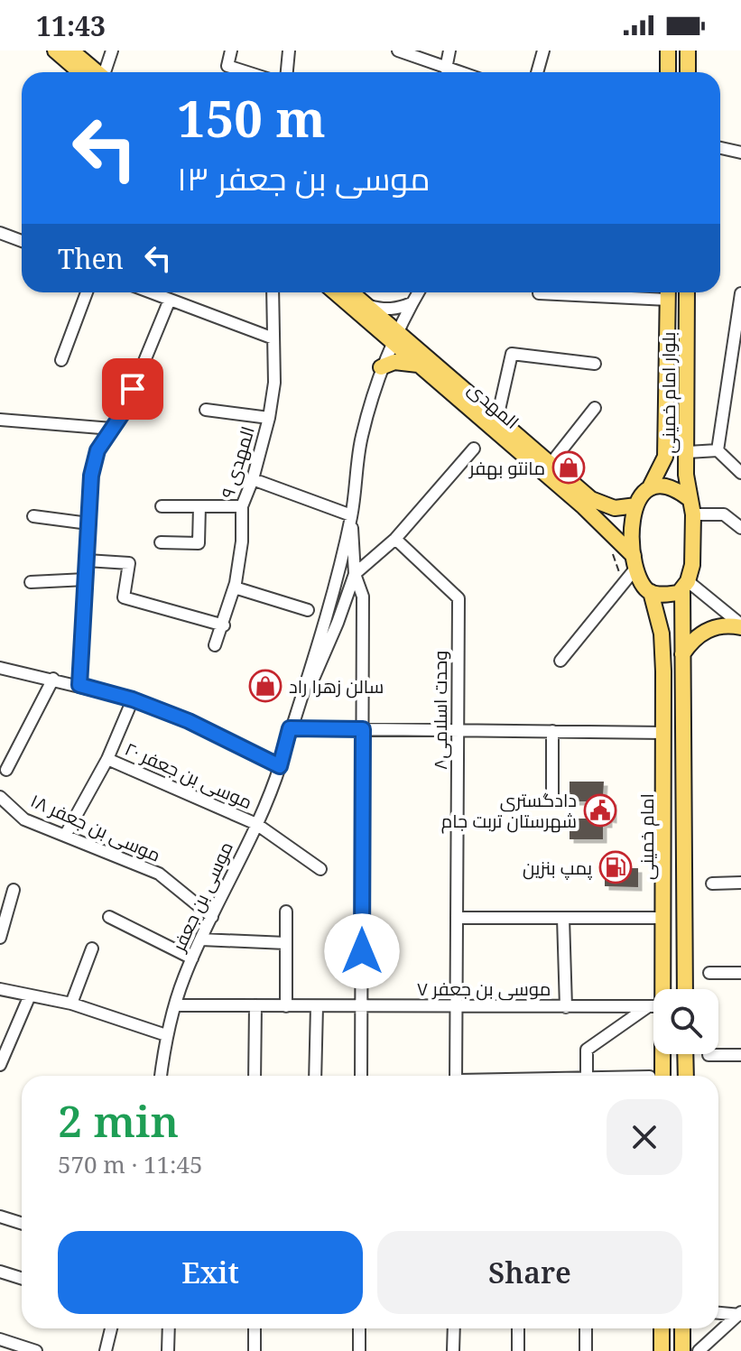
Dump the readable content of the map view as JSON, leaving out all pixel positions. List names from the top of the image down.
{
  "streets": {
    "main road": ["بلوار امام خمینی", "المهدی", "امام خمینی"],
    "street": [
      "المهدی ۹",
      "وحدت اسلامی۸",
      "موسی بن جعفر ۲۰",
      "موسی بن جعفر ۱۸",
      "موسی بن جعفر",
      "موسی بن جعفر ۷"
    ]
  },
  "crossings": [
    ["بلوار امام خمینی", "المهدی"],
    ["بلوار امام خمینی", "امام خمینی"],
    ["المهدی", "امام خمینی"],
    ["المهدی", "موسی بن جعفر"],
    ["وحدت اسلامی۸", "موسی بن جعفر ۷"],
    ["موسی بن جعفر ۲۰", "موسی بن جعفر"],
    ["موسی بن جعفر ۱۸", "موسی بن جعفر"],
    ["موسی بن جعفر", "موسی بن جعفر ۷"]
  ],
  "places": {
    "shop": ["مانتو بهفر", "سالن زهرا راد"],
    "public building": ["دادگستری شهرستان تربت جام"],
    "fuel station": ["پمپ بنزین"]
  },
  "page": {
    "status": "11:43",
    "turn": ["150 m", "موسی بن جعفر ۱۳"],
    "then": "Then",
    "heading": ["2 min", "570 m · 11:45"],
    "buttons": ["Exit", "Share"]
  }
}
